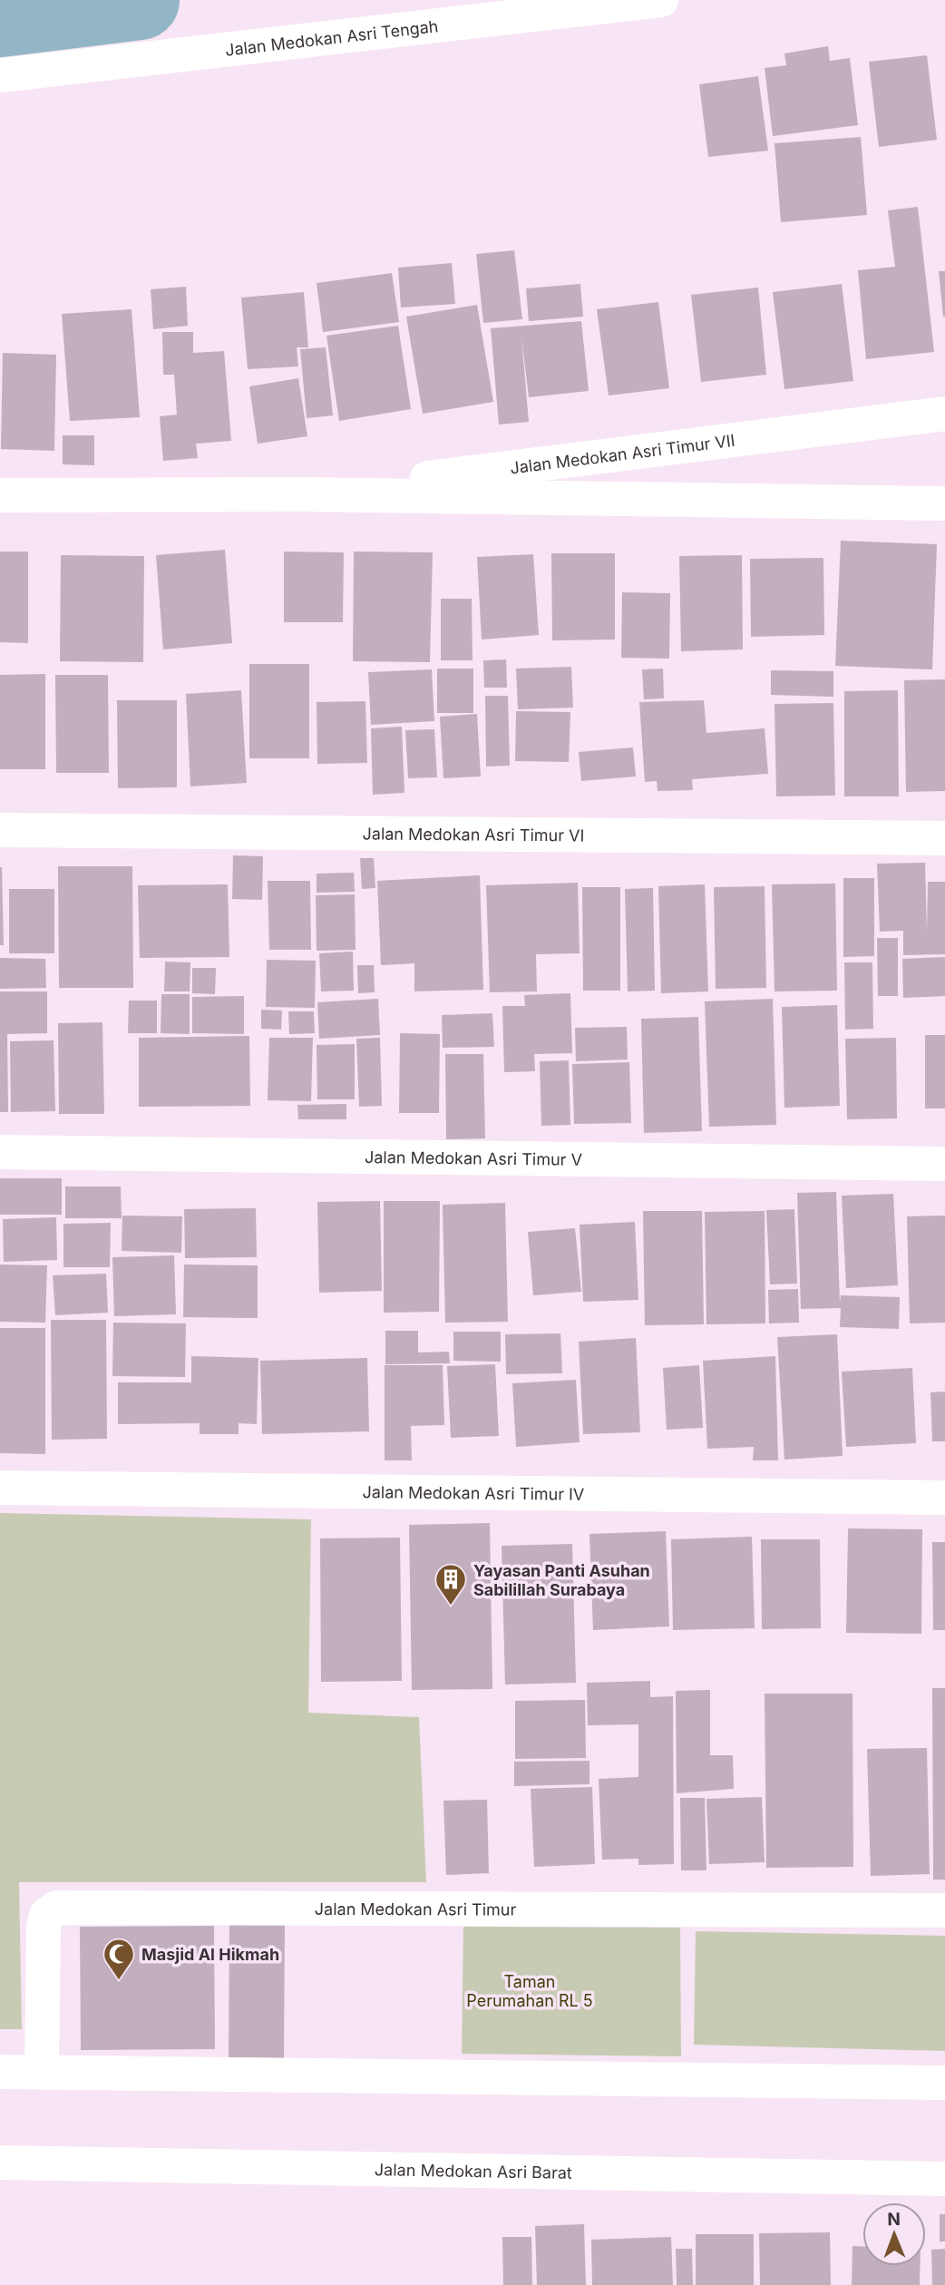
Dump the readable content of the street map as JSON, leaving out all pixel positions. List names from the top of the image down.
{
  "streets": {
    "street": [
      "Jalan Medokan Asri Tengah",
      "Jalan Medokan Asri Timur VII",
      "Jalan Medokan Asri Timur VI",
      "Jalan Medokan Asri Timur V",
      "Jalan Medokan Asri Timur IV",
      "Jalan Medokan Asri Timur",
      "Jalan Medokan Asri Barat"
    ]
  },
  "parks": ["Taman Perumahan RL 5"],
  "places": {
    "building": ["Yayasan Panti Asuhan Sabilillah Surabaya"],
    "mosque": ["Masjid Al Hikmah"]
  },
  "north": "top"
}
